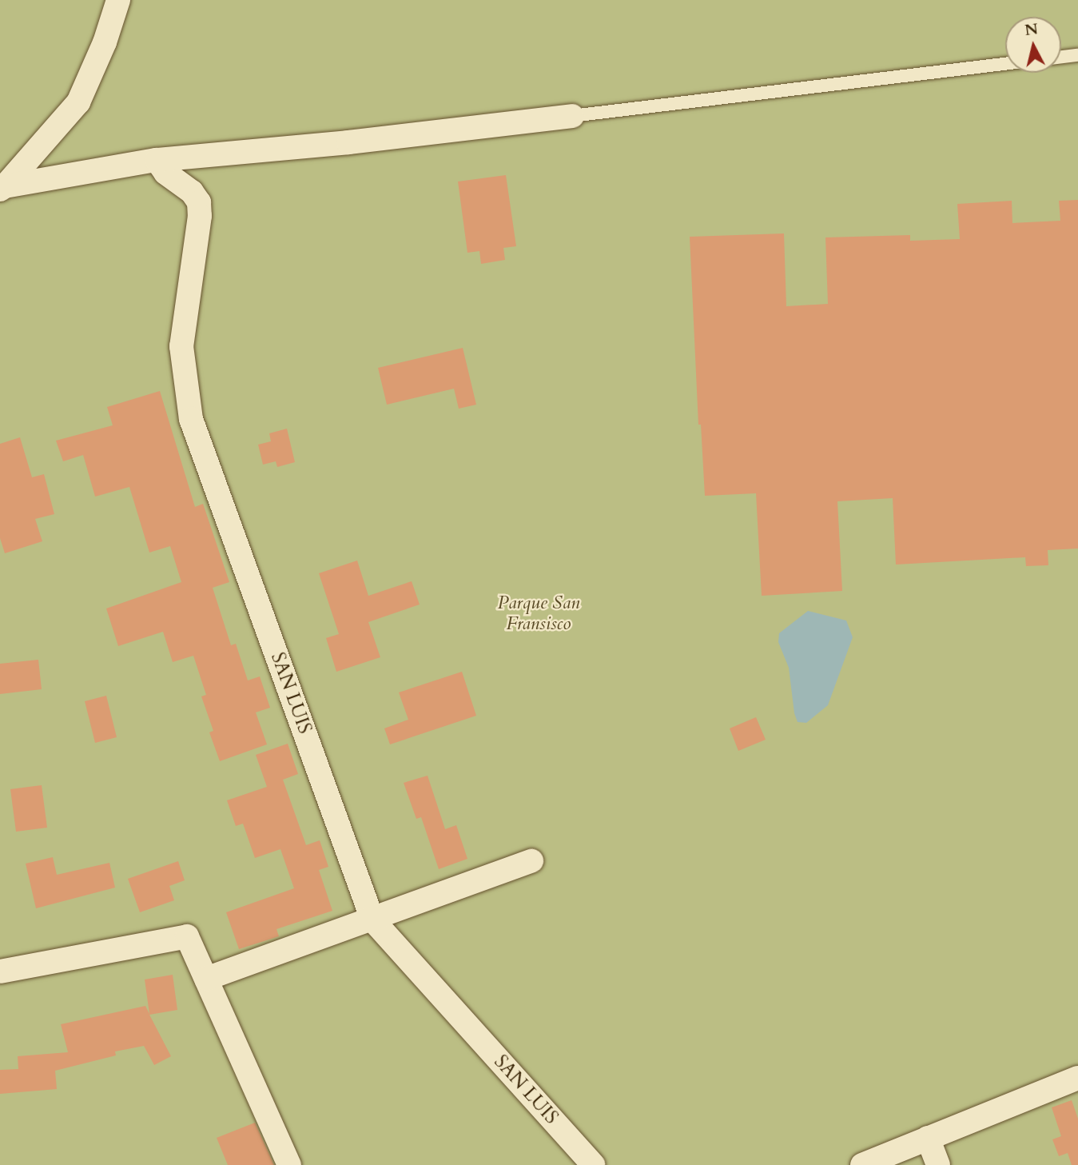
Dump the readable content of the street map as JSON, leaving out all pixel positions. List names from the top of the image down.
{
  "streets": {
    "street": ["SAN LUIS"]
  },
  "parks": ["Parque San Fransisco"],
  "north": "top"
}
